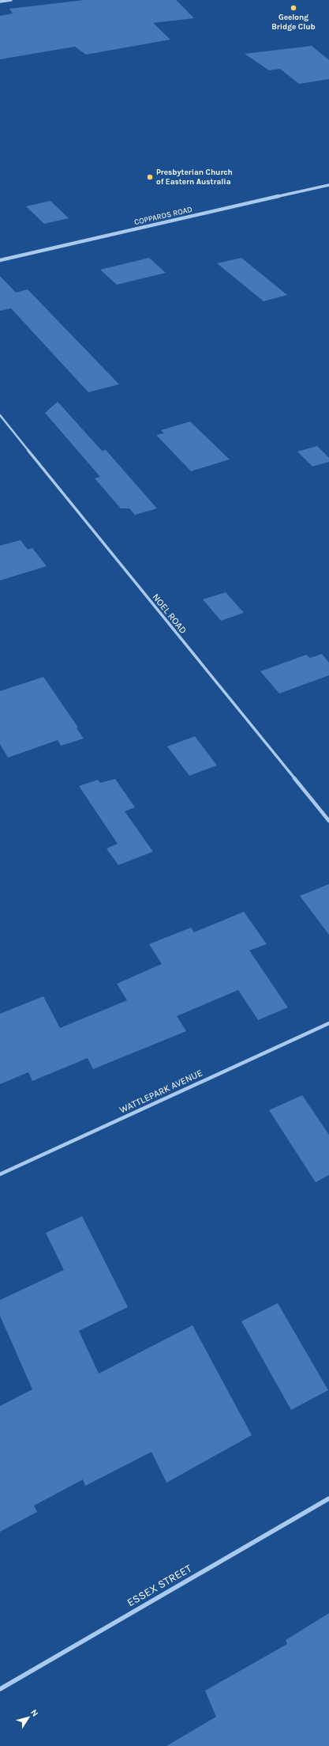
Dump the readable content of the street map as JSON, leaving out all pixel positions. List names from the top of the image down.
{
  "streets": {
    "street": [
      "COPPARDS ROAD",
      "NOEL ROAD",
      "WATTLEPARK AVENUE",
      "ESSEX STREET"
    ]
  },
  "places": ["Geelong Bridge Club", "Presbyterian Church of Eastern Australia"],
  "north": "top right"
}
